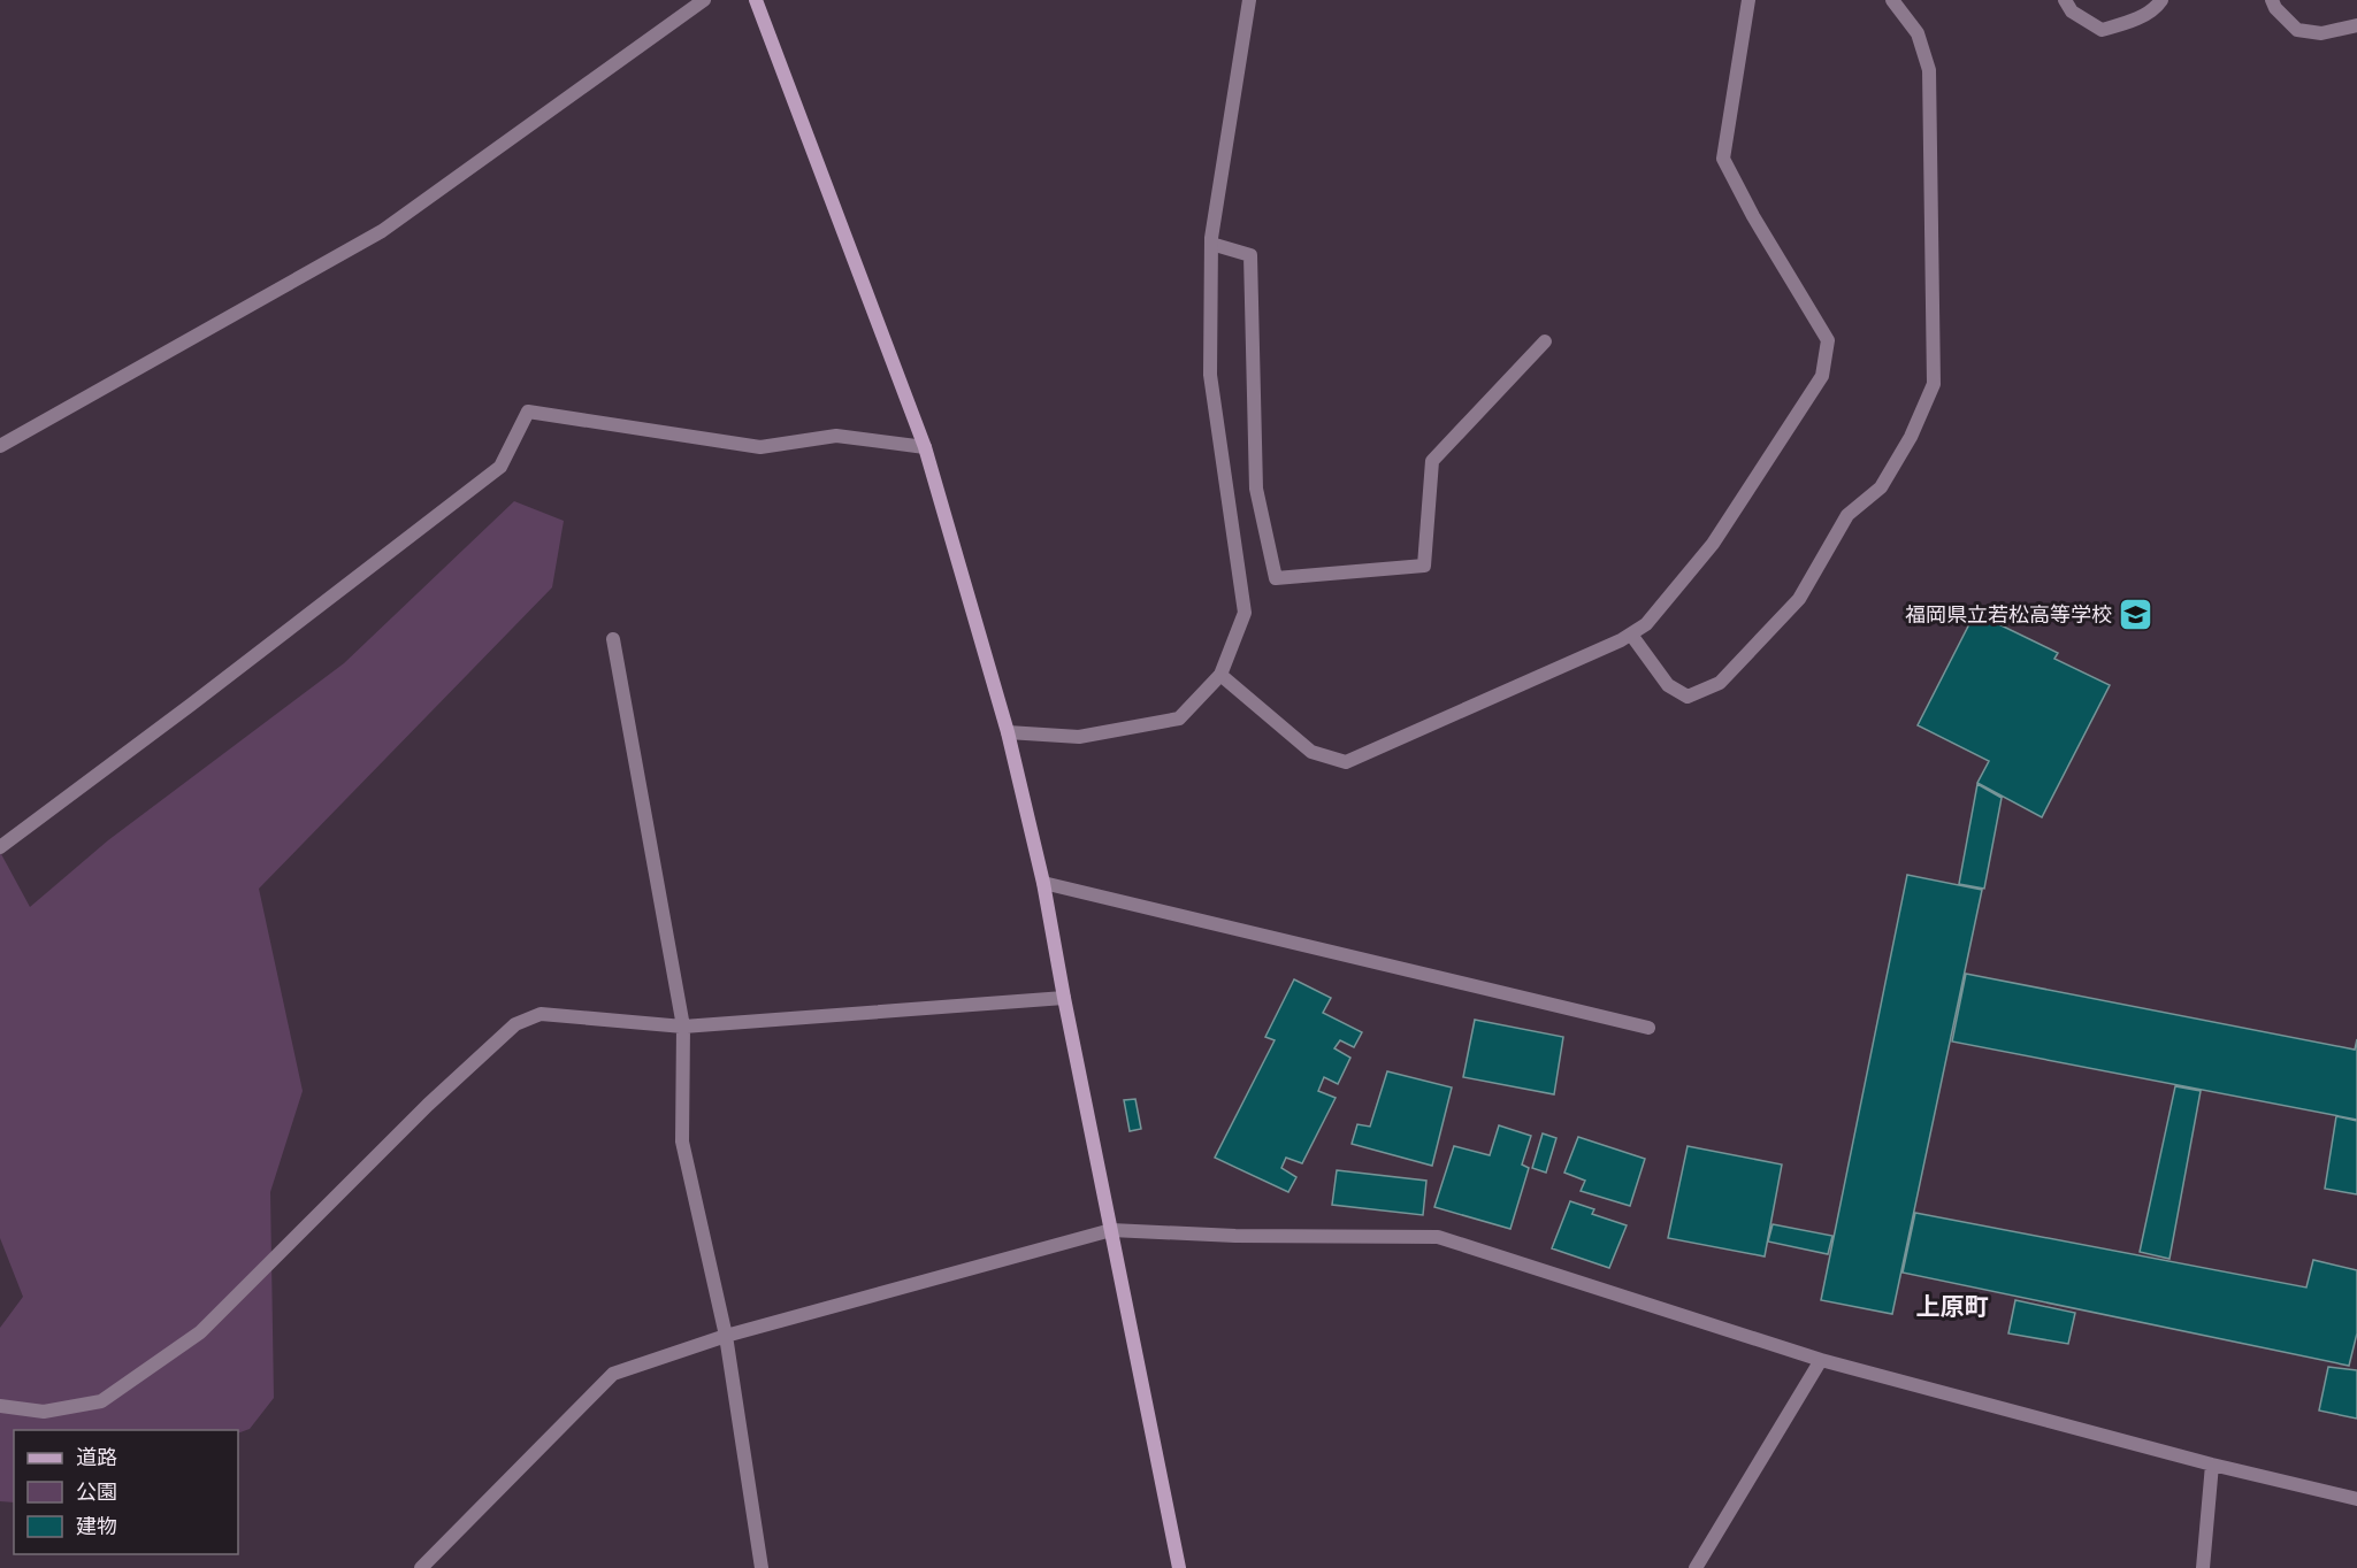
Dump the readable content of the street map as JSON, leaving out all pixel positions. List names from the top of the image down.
{
  "districts": ["上原町"],
  "places": {
    "school or university": ["福岡県立若松高等学校"]
  },
  "legend": ["道路", "公園", "建物"]
}
